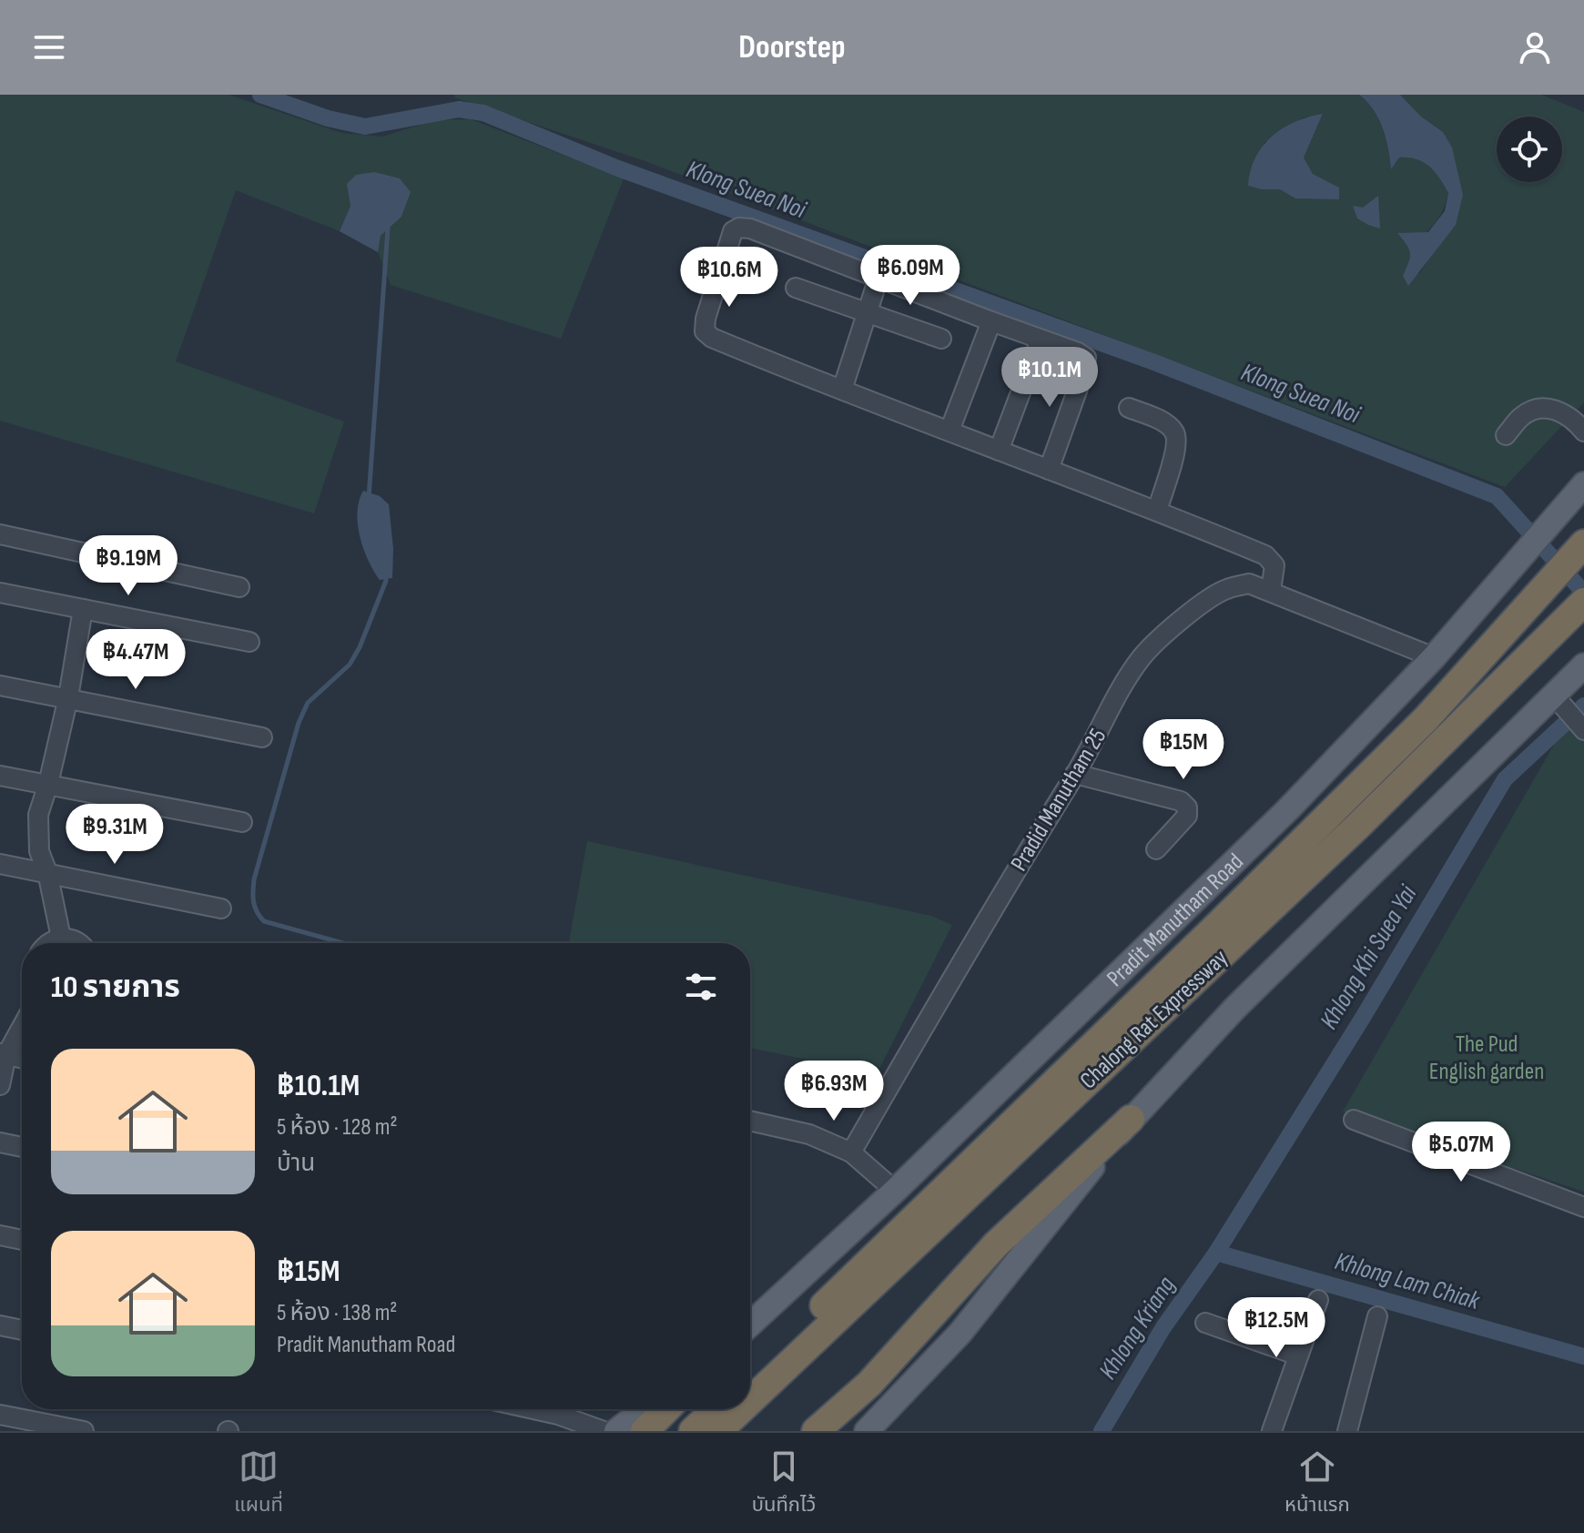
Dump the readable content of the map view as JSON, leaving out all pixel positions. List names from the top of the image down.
{
  "streets": {
    "highway": ["Chalong Rat Expressway"],
    "main road": ["Pradit Manutham Road"],
    "street": ["Pradid Manutham 25"]
  },
  "crossings": [
    ["Pradid Manutham 25", "Pradit Manutham Road"]
  ],
  "water": [
    "Klong Suea Noi",
    "Khlong Khi Suea Yai",
    "Khlong Lam Chiak",
    "Khlong Kriang"
  ],
  "parks": ["The Pud English garden"],
  "page": {
    "header": "Doorstep",
    "price": [
      "฿6.09M",
      "฿10.6M",
      "฿10.1M",
      "฿9.19M",
      "฿4.47M",
      "฿15M",
      "฿9.31M",
      "฿6.93M",
      "฿5.07M",
      "฿12.5M"
    ],
    "heading": "10 รายการ",
    "list": [
      {
        "name": "฿10.1M",
        "note": "5 ห้อง · 128 m² · บ้าน"
      },
      {
        "name": "฿15M",
        "note": "5 ห้อง · 138 m² · Pradit Manutham Road"
      }
    ],
    "tabs": ["แผนที่", "บันทึกไว้", "หน้าแรก"]
  }
}
